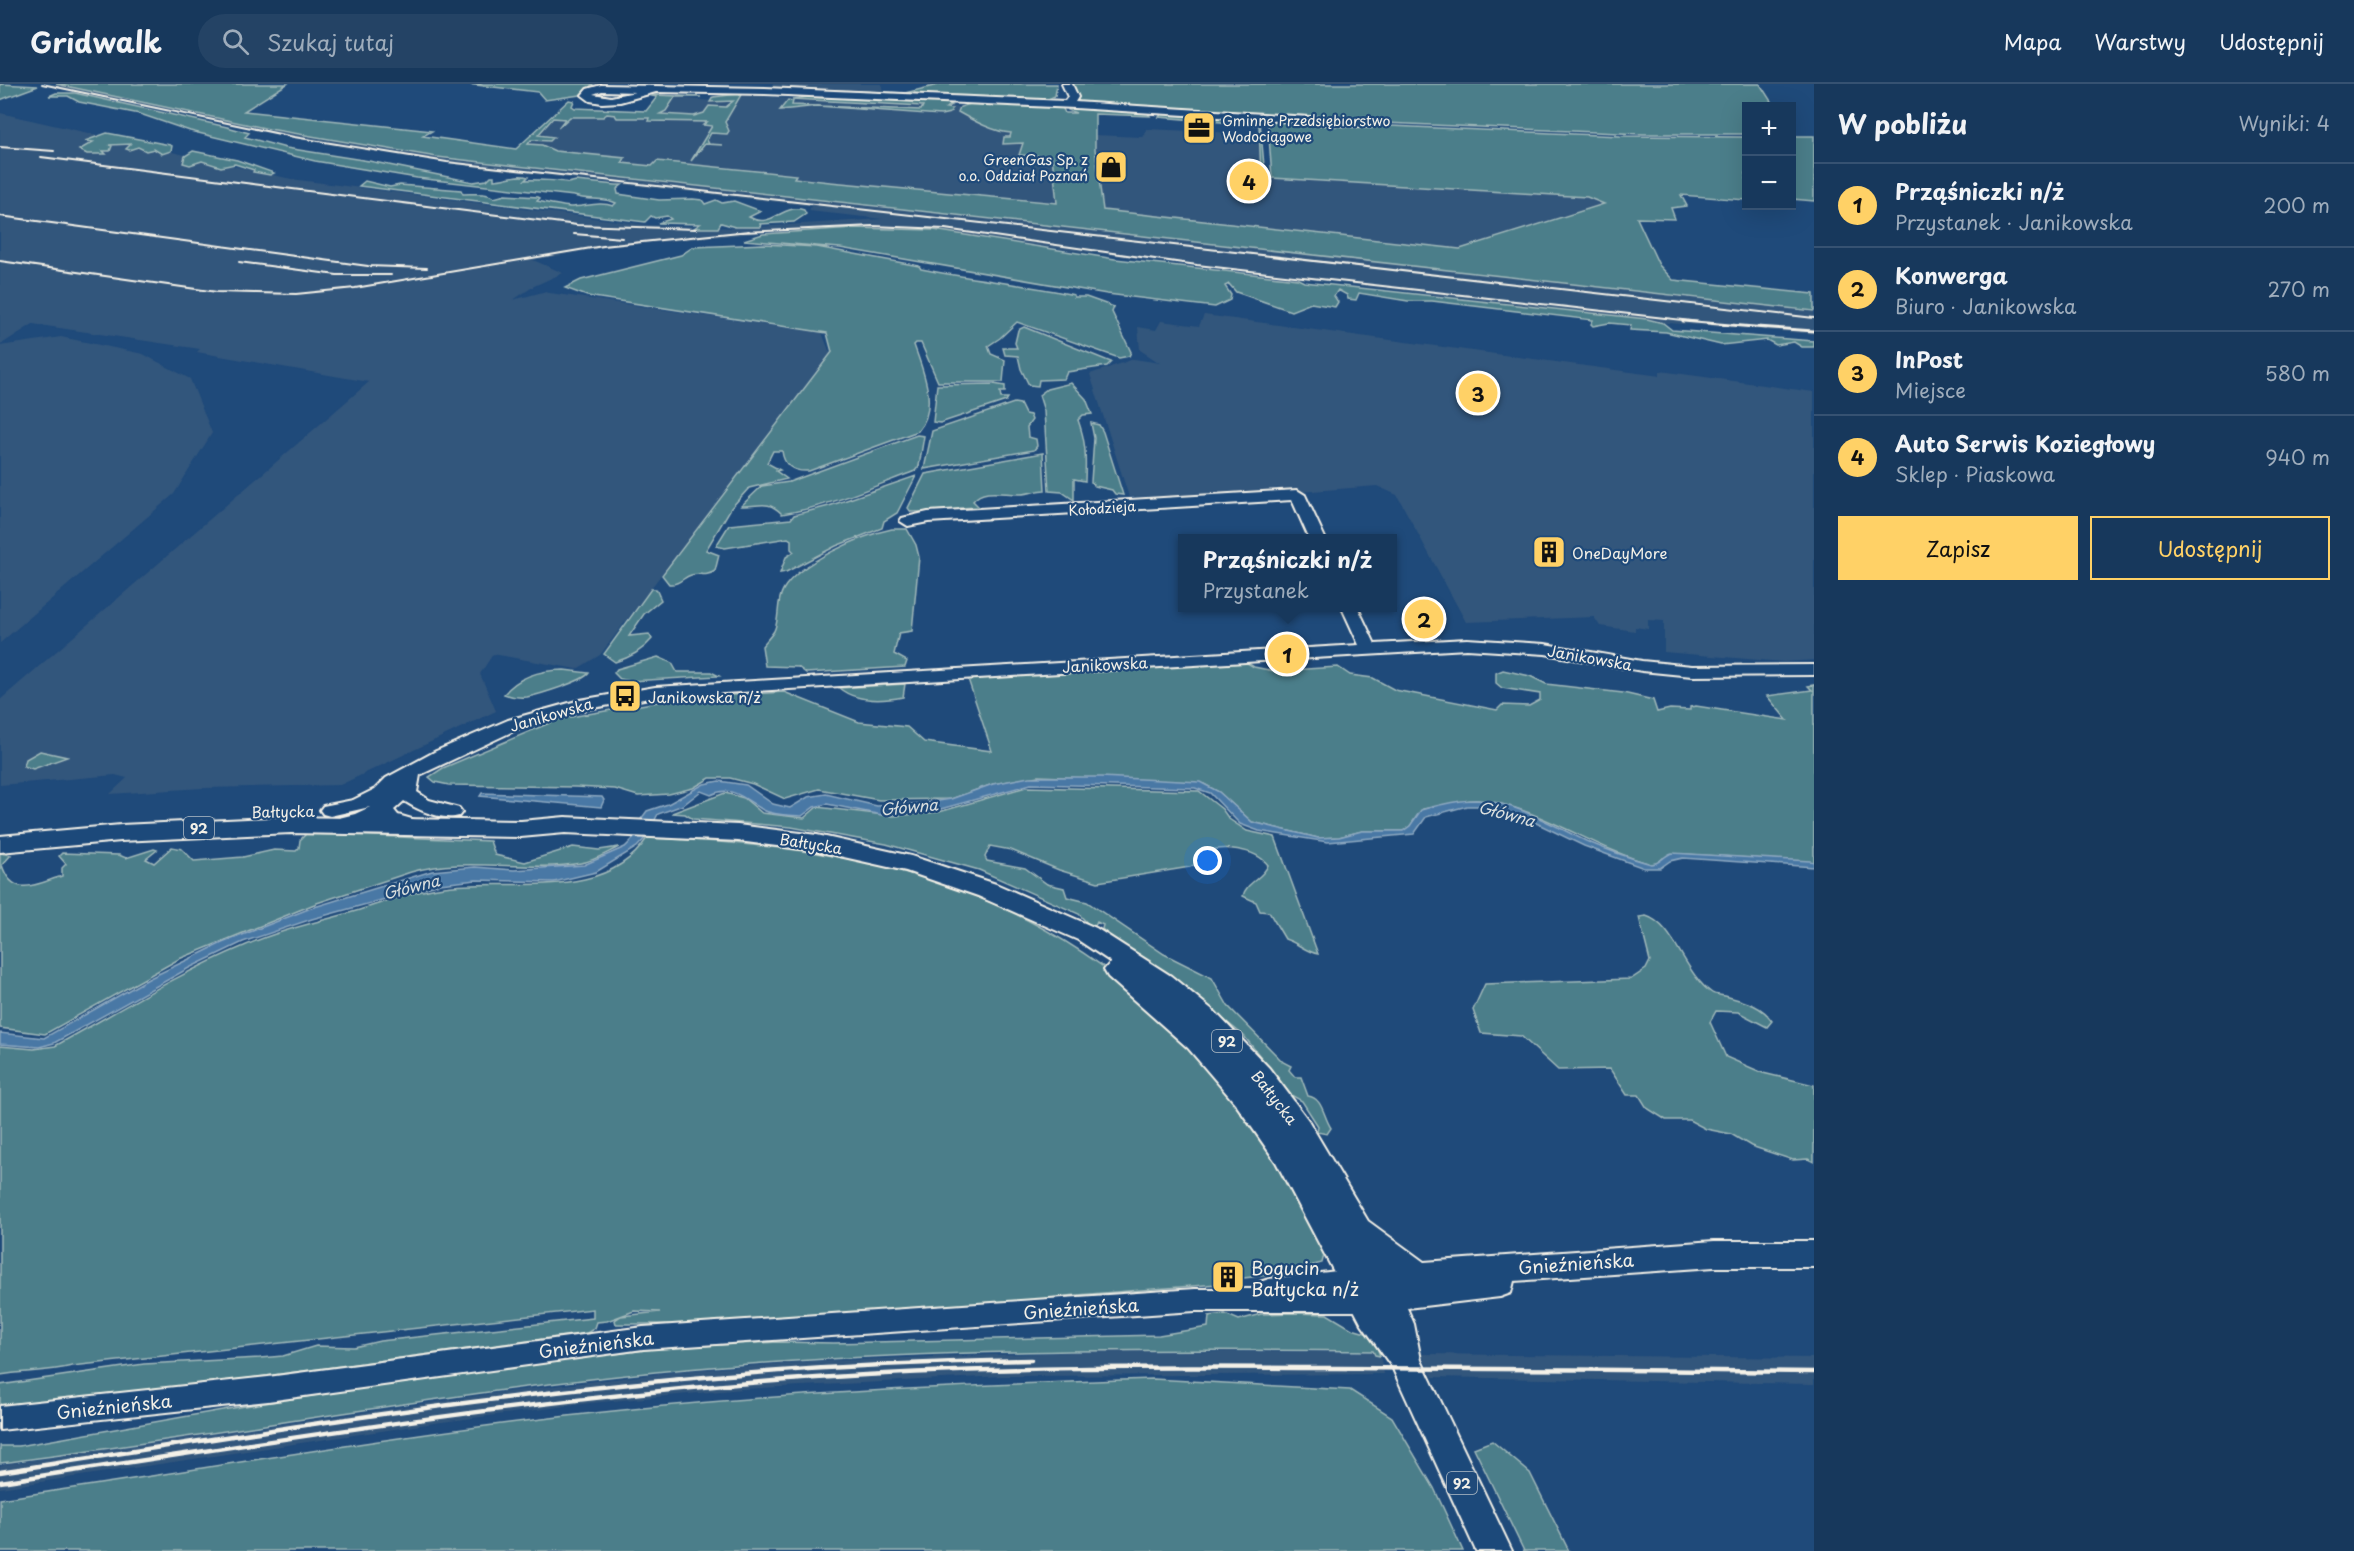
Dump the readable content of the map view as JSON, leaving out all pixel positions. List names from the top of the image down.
{
  "streets": {
    "main road": ["Bałtycka", "92", "Gnieźnieńska"],
    "street": ["Kołodzieja", "Janikowska"]
  },
  "crossings": [
    ["Janikowska", "Bałtycka"],
    ["Bałtycka", "Gnieźnieńska"]
  ],
  "water": ["Główna"],
  "places": {
    "office": ["Gminne Przedsiębiorstwo Wodociągowe"],
    "shop": ["GreenGas Sp. z o.o. Oddział Poznań"],
    "building": ["OneDayMore", "Bogucin Bałtycka n/ż"],
    "bus stop": ["Janikowska n/ż"]
  },
  "page": {
    "header": "Gridwalk",
    "search": "Szukaj tutaj",
    "nav": ["Mapa", "Warstwy", "Udostępnij"],
    "heading": ["W pobliżu", "Wyniki: 4"],
    "map_buttons": ["+", "−"],
    "pins": [
      "4",
      "3",
      "2",
      "1"
    ],
    "list": [
      {
        "mark": "1",
        "name": "Prząśniczki n/ż",
        "note": "Przystanek · Janikowska",
        "value": "200 m"
      },
      {
        "mark": "2",
        "name": "Konwerga",
        "note": "Biuro · Janikowska",
        "value": "270 m"
      },
      {
        "mark": "3",
        "name": "InPost",
        "note": "Miejsce",
        "value": "580 m"
      },
      {
        "mark": "4",
        "name": "Auto Serwis Koziegłowy",
        "note": "Sklep · Piaskowa",
        "value": "940 m"
      }
    ],
    "buttons": ["Zapisz", "Udostępnij"],
    "popup": ["Prząśniczki n/ż", "Przystanek"]
  }
}
